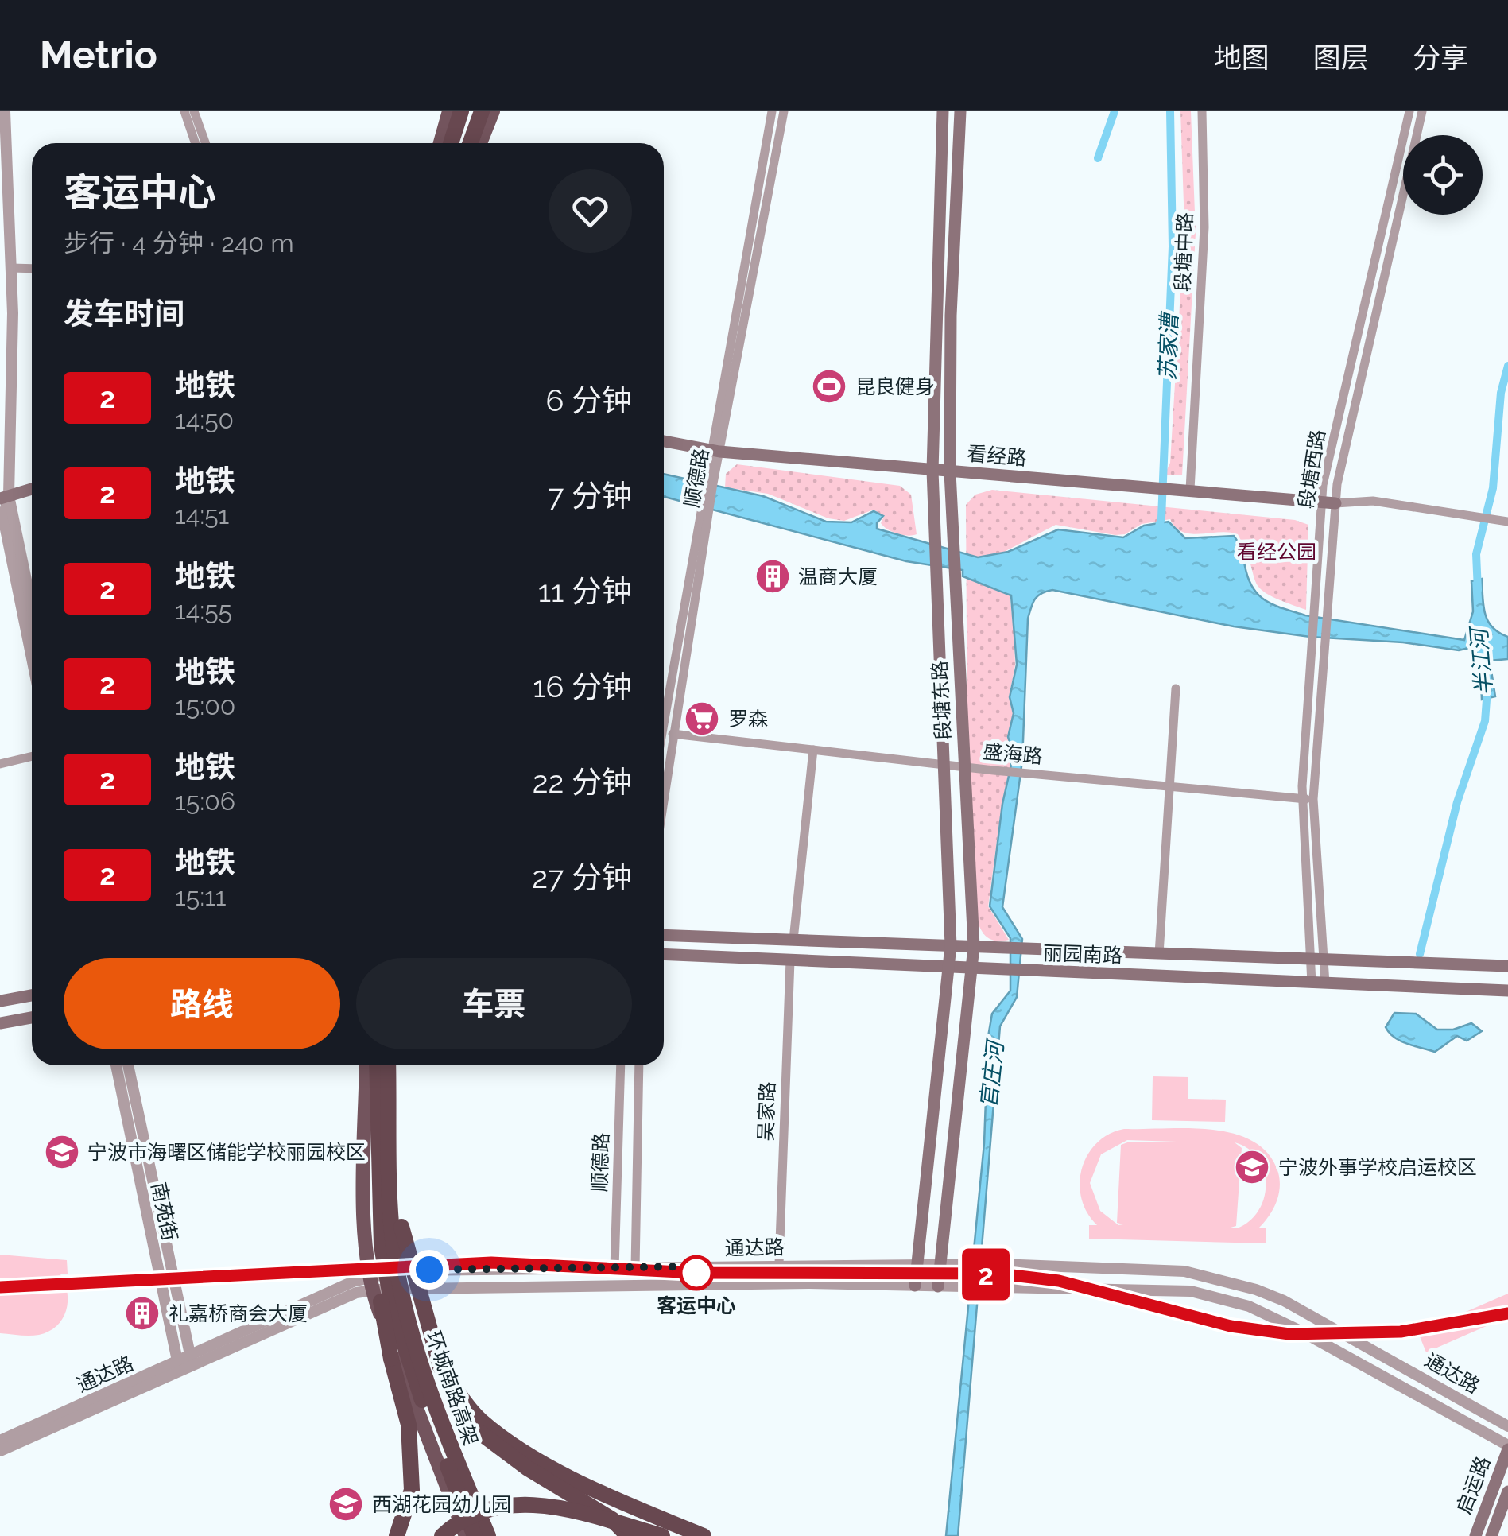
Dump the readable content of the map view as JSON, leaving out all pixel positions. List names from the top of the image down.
{
  "streets": {
    "highway": ["环城南路高架"],
    "main road": [
      "看经路",
      "段塘东路",
      "丽园南路",
      "启运路"
    ],
    "street": [
      "段塘中路",
      "段塘西路",
      "顺德路",
      "盛海路",
      "吴家路",
      "南苑街",
      "通达路"
    ]
  },
  "crossings": [
    ["段塘中路", "看经路"],
    ["看经路", "段塘西路"],
    ["看经路", "顺德路"],
    ["看经路", "段塘东路"],
    ["段塘西路", "盛海路"],
    ["段塘西路", "丽园南路"],
    ["顺德路", "盛海路"],
    ["顺德路", "通达路"],
    ["段塘东路", "盛海路"],
    ["段塘东路", "丽园南路"],
    ["段塘东路", "通达路"],
    ["丽园南路", "吴家路"],
    ["吴家路", "通达路"],
    ["南苑街", "通达路"],
    ["通达路", "启运路"]
  ],
  "water": ["苏家漕", "半江河", "官庄河"],
  "parks": ["看经公园"],
  "places": {
    "sports": ["昆良健身"],
    "building": ["温商大厦", "礼嘉桥商会大厦"],
    "supermarket": ["罗森"],
    "school or university": ["宁波市海曙区储能学校丽园校区", "宁波外事学校启运校区", "西湖花园幼儿园"],
    "other": ["客运中心"]
  },
  "lines": ["metro line 2"],
  "page": {
    "header": "Metrio",
    "nav": ["地图", "图层", "分享"],
    "on_map": "2",
    "heading": [
      ["客运中心", "步行 · 4 分钟 · 240 m"],
      "发车时间"
    ],
    "list": [
      {
        "mark": "2",
        "name": "地铁",
        "note": "14:50",
        "value": "6 分钟"
      },
      {
        "mark": "2",
        "name": "地铁",
        "note": "14:51",
        "value": "7 分钟"
      },
      {
        "mark": "2",
        "name": "地铁",
        "note": "14:55",
        "value": "11 分钟"
      },
      {
        "mark": "2",
        "name": "地铁",
        "note": "15:00",
        "value": "16 分钟"
      },
      {
        "mark": "2",
        "name": "地铁",
        "note": "15:06",
        "value": "22 分钟"
      },
      {
        "mark": "2",
        "name": "地铁",
        "note": "15:11",
        "value": "27 分钟"
      }
    ],
    "buttons": ["路线", "车票"]
  }
}
